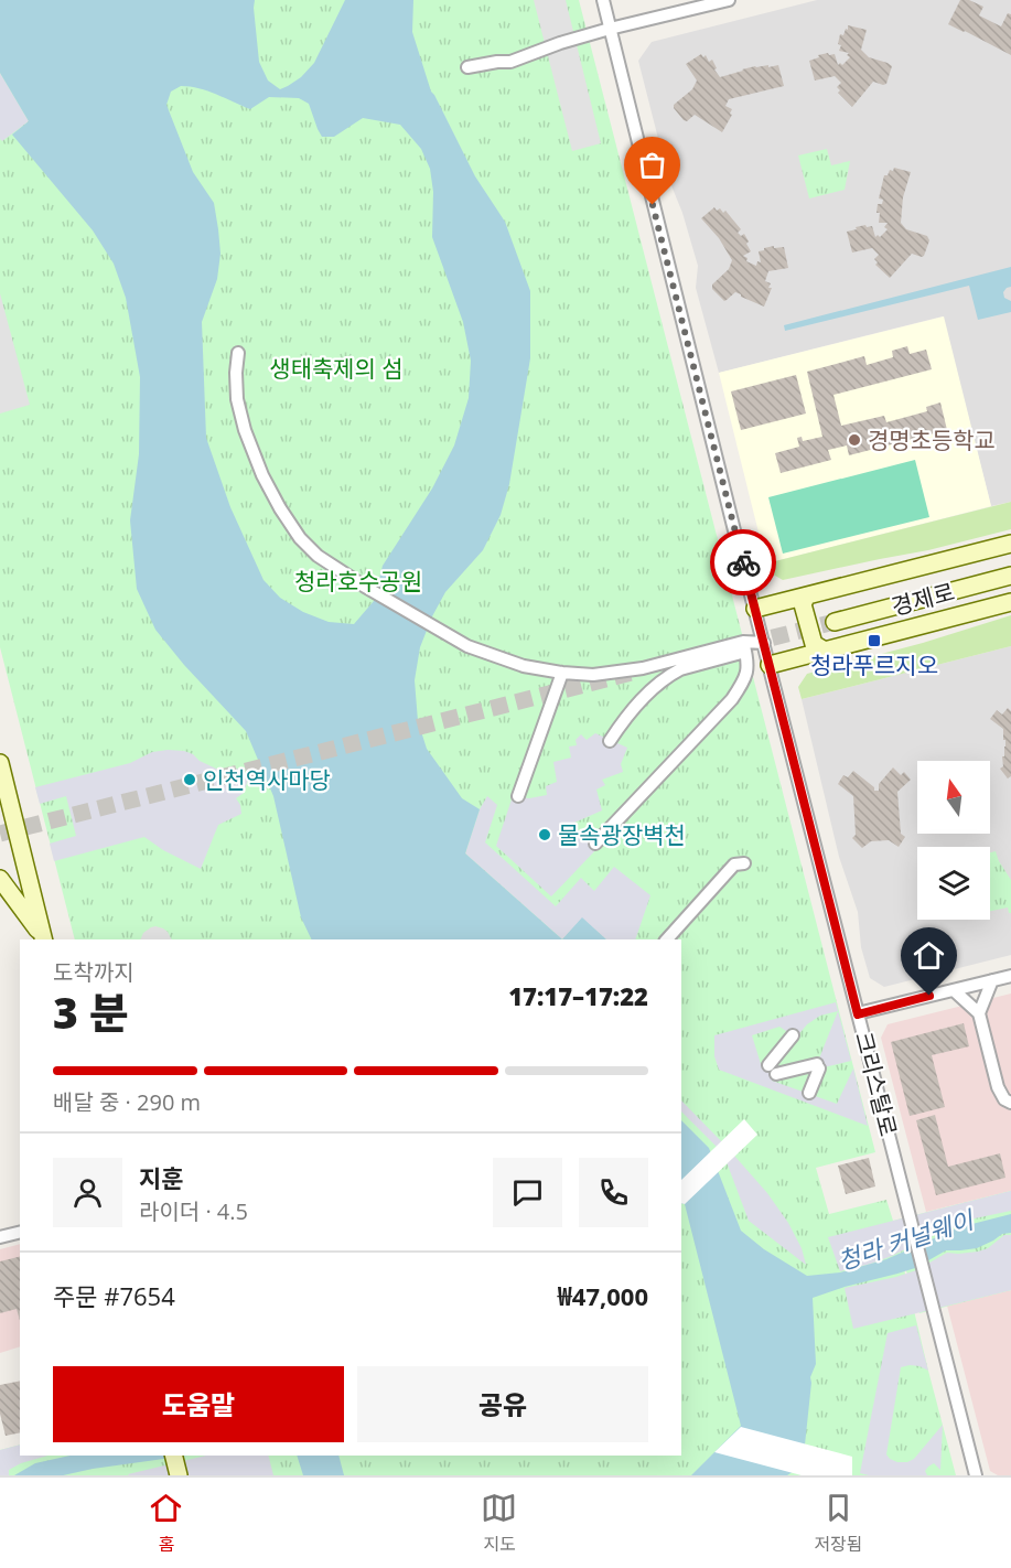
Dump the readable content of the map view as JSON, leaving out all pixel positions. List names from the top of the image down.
{
  "streets": {
    "street": ["경제로", "크리스탈로"]
  },
  "water": ["청라 커널웨이"],
  "parks": ["생태축제의 섬", "청라호수공원"],
  "places": {
    "other": ["경명초등학교", "인천역사마당", "물속광장벽천"],
    "transit": ["청라푸르지오"]
  },
  "north": "top",
  "page": {
    "heading": ["3 분", "도착까지", "17:17–17:22"],
    "panel": [
      "지훈",
      "라이더 · 4.5",
      "주문 #7654",
      "₩47,000"
    ],
    "bar": "배달 중 · 290 m",
    "buttons": ["도움말", "공유"],
    "tabs": ["홈", "지도", "저장됨"]
  }
}
